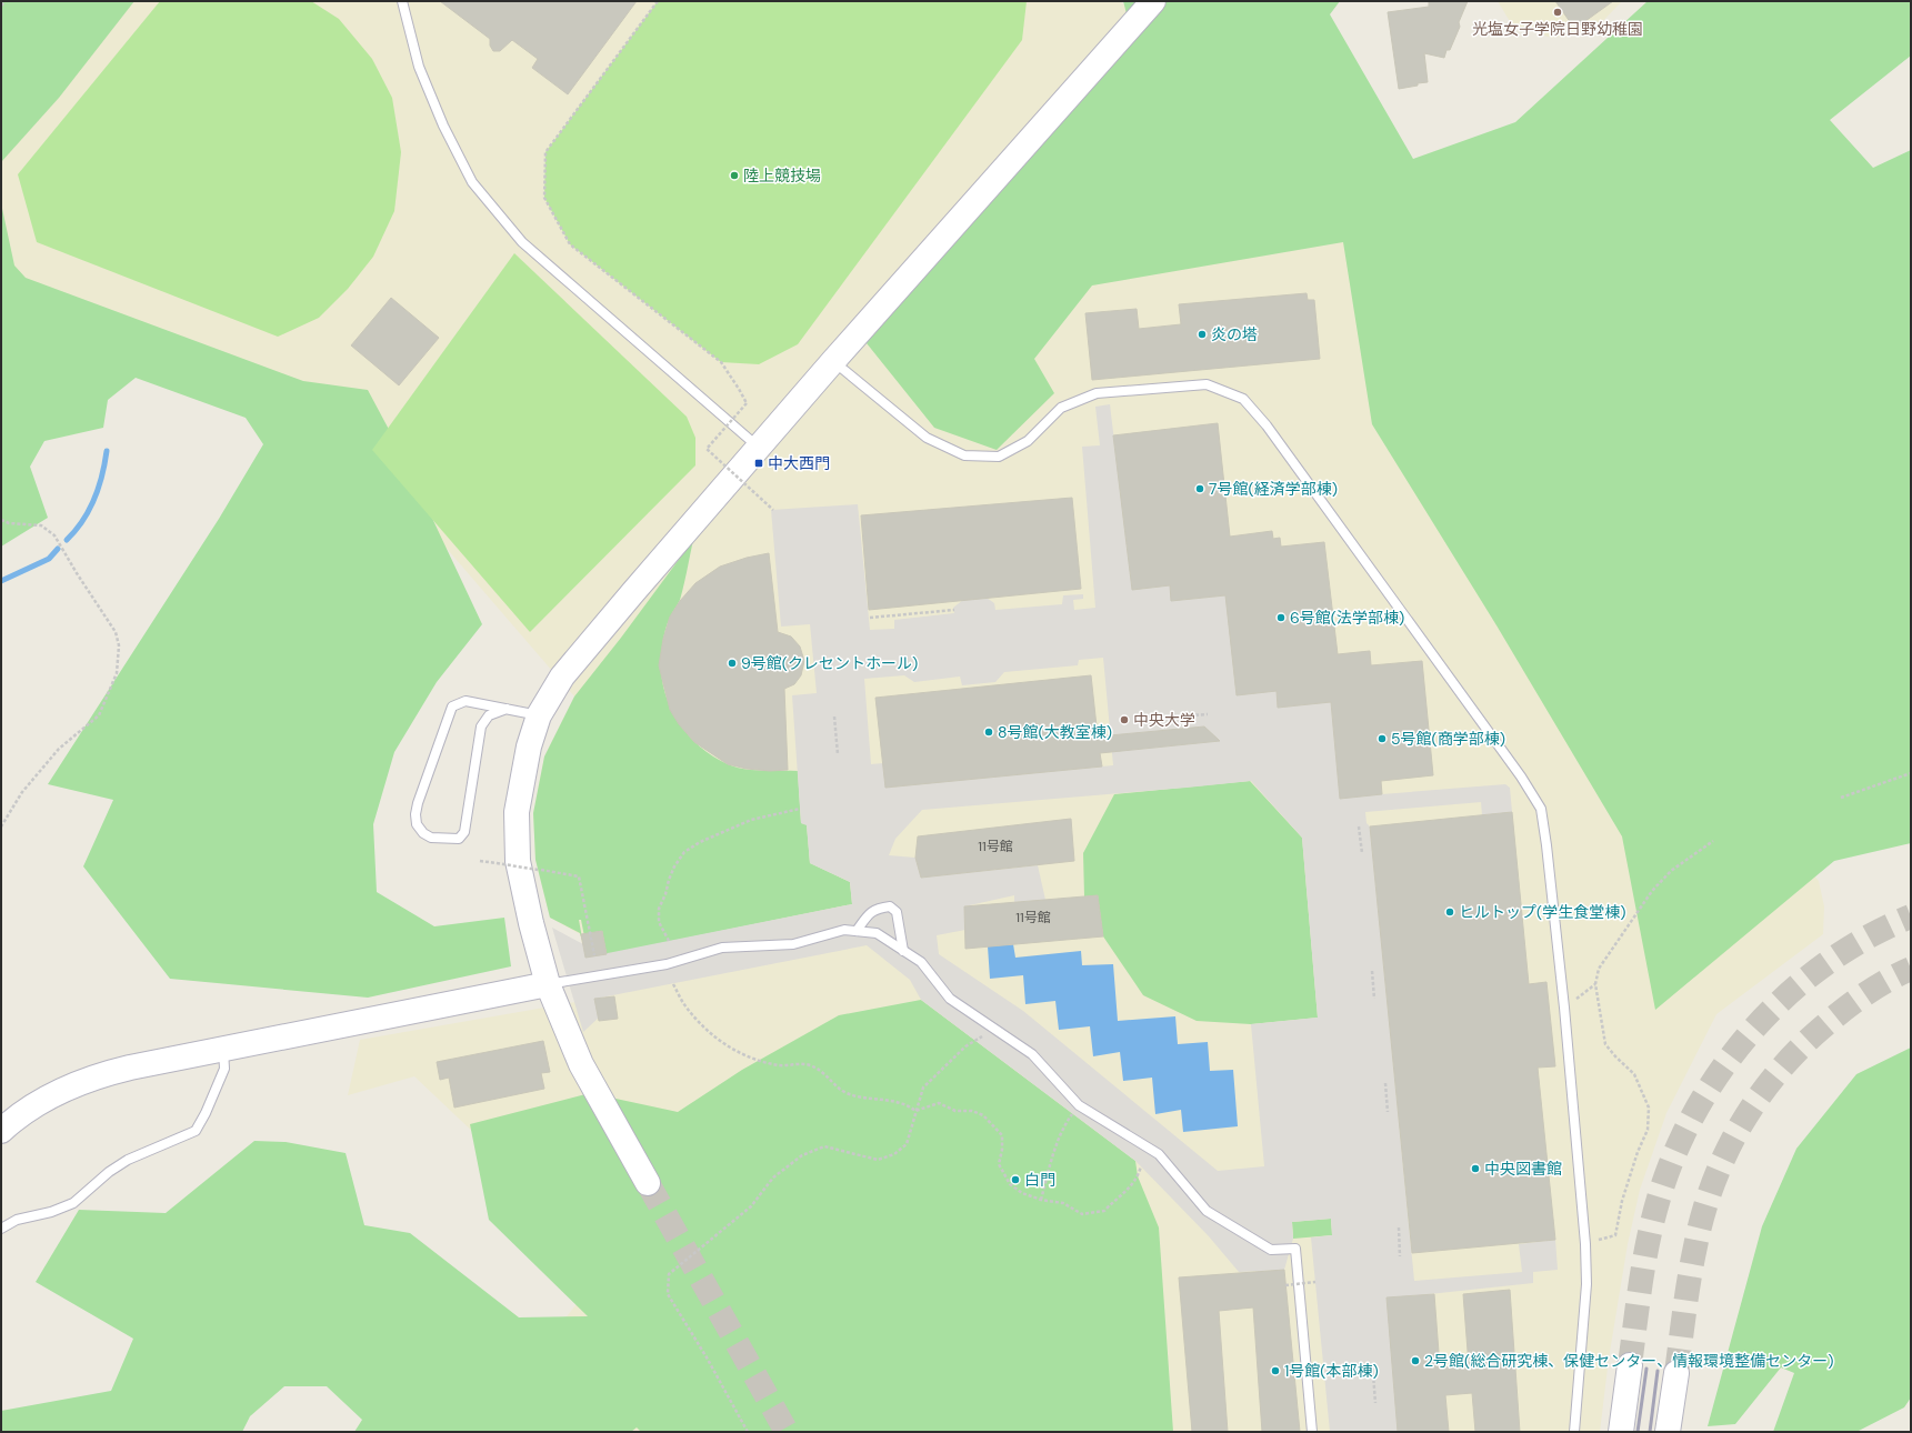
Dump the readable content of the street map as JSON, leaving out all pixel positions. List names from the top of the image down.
{
  "places": {
    "other": [
      "光塩女子学院日野幼稚園",
      "陸上競技場",
      "炎の塔",
      "7号館(経済学部棟)",
      "6号館(法学部棟)",
      "9号館(クレセントホール)",
      "中央大学",
      "8号館(大教室棟)",
      "5号館(商学部棟)",
      "ヒルトップ(学生食堂棟)",
      "中央図書館",
      "白門",
      "2号館(総合研究棟、保健センター、情報環境整備センター)",
      "1号館(本部棟)"
    ],
    "transit": ["中大西門"]
  },
  "house_numbers": ["11号館", "11号館"]
}
